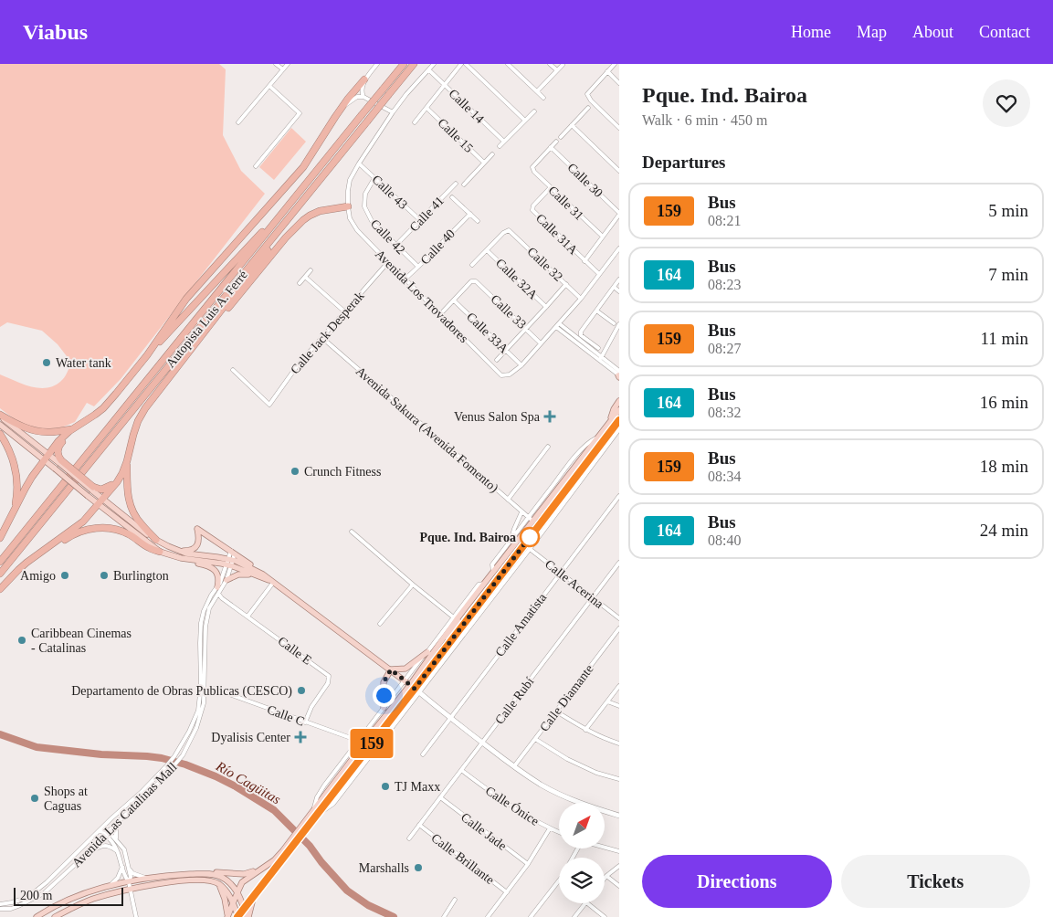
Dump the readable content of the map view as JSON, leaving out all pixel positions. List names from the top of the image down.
{
  "streets": {
    "highway": ["Autopista Luis A. Ferré"],
    "street": [
      "Calle 14",
      "Calle 15",
      "Calle 30",
      "Calle 43",
      "Calle 31",
      "Calle 41",
      "Calle 31A",
      "Calle 42",
      "Calle 40",
      "Calle 32",
      "Calle 32A",
      "Avenida Los Trovadores",
      "Calle 33",
      "Calle Jack Desperak",
      "Calle 33A",
      "Avenida Sakura (Avenida Fomento)",
      "Calle Acerina",
      "Calle Amatista",
      "Calle E",
      "Calle Diamante",
      "Calle Rubí",
      "Calle C",
      "Calle Ónice",
      "Avenida Las Catalinas Mall",
      "Calle Jade",
      "Calle Brillante"
    ]
  },
  "crossings": [
    ["Calle 14", "Avenida Los Trovadores"],
    ["Calle 30", "Calle 31"],
    ["Calle 43", "Calle 41"],
    ["Calle 43", "Calle 42"],
    ["Calle 43", "Avenida Los Trovadores"],
    ["Calle 31", "Calle 31A"],
    ["Calle 41", "Calle 42"],
    ["Calle 31A", "Avenida Los Trovadores"],
    ["Calle 42", "Calle 40"],
    ["Calle 40", "Avenida Los Trovadores"],
    ["Calle 32", "Calle 32A"],
    ["Calle 32", "Avenida Los Trovadores"],
    ["Avenida Los Trovadores", "Calle 33"],
    ["Avenida Los Trovadores", "Calle Jack Desperak"],
    ["Avenida Los Trovadores", "Calle 33A"],
    ["Calle 33", "Calle 33A"],
    ["Calle Jack Desperak", "Avenida Sakura (Avenida Fomento)"],
    ["Calle Acerina", "Calle Amatista"],
    ["Calle Acerina", "Calle Rubí"],
    ["Calle E", "Calle C"],
    ["Calle E", "Avenida Las Catalinas Mall"],
    ["Calle Rubí", "Calle Ónice"],
    ["Calle Rubí", "Calle Jade"],
    ["Calle Rubí", "Calle Brillante"]
  ],
  "water": ["Río Cagüitas"],
  "places": {
    "other": [
      "Water tank",
      "Crunch Fitness",
      "Pque. Ind. Bairoa",
      "Amigo",
      "Burlington",
      "Caribbean Cinemas - Catalinas",
      "Departamento de Obras Publicas (CESCO)",
      "TJ Maxx",
      "Shops at Caguas",
      "Marshalls"
    ],
    "health": ["Venus Salon Spa", "Dyalisis Center"]
  },
  "lines": ["bus line 159"],
  "scale_bar": "200 m",
  "north": "top right",
  "page": {
    "header": "Viabus",
    "nav": [
      "Home",
      "Map",
      "About",
      "Contact"
    ],
    "on_map": "159",
    "heading": [
      ["Pque. Ind. Bairoa", "Walk · 6 min · 450 m"],
      "Departures"
    ],
    "list": [
      {
        "mark": "159",
        "name": "Bus",
        "note": "08:21",
        "value": "5 min"
      },
      {
        "mark": "164",
        "name": "Bus",
        "note": "08:23",
        "value": "7 min"
      },
      {
        "mark": "159",
        "name": "Bus",
        "note": "08:27",
        "value": "11 min"
      },
      {
        "mark": "164",
        "name": "Bus",
        "note": "08:32",
        "value": "16 min"
      },
      {
        "mark": "159",
        "name": "Bus",
        "note": "08:34",
        "value": "18 min"
      },
      {
        "mark": "164",
        "name": "Bus",
        "note": "08:40",
        "value": "24 min"
      }
    ],
    "buttons": ["Directions", "Tickets"],
    "scale": "200 m"
  }
}
